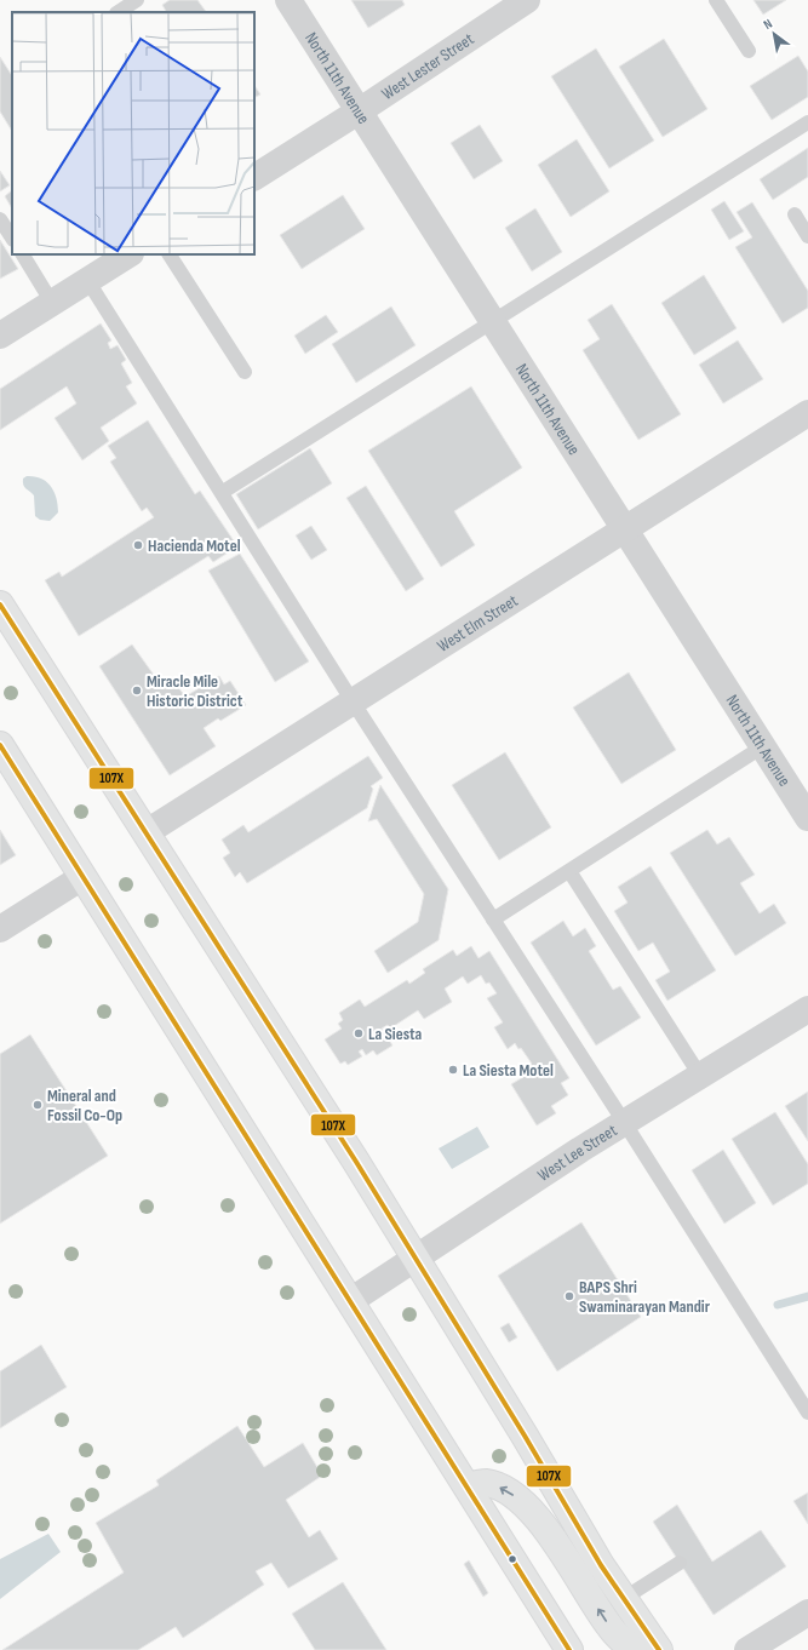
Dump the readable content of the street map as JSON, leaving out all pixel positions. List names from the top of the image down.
{
  "streets": {
    "street": [
      "West Lester Street",
      "North 11th Avenue",
      "West Elm Street",
      "West Lee Street"
    ]
  },
  "crossings": [
    ["West Lester Street", "North 11th Avenue"],
    ["North 11th Avenue", "West Elm Street"]
  ],
  "places": [
    "Hacienda Motel",
    "Miracle Mile Historic District",
    "La Siesta",
    "La Siesta Motel",
    "Mineral and Fossil Co-Op",
    "BAPS Shri Swaminarayan Mandir"
  ],
  "lines": ["transit line 107X"],
  "north": "top left"
}
